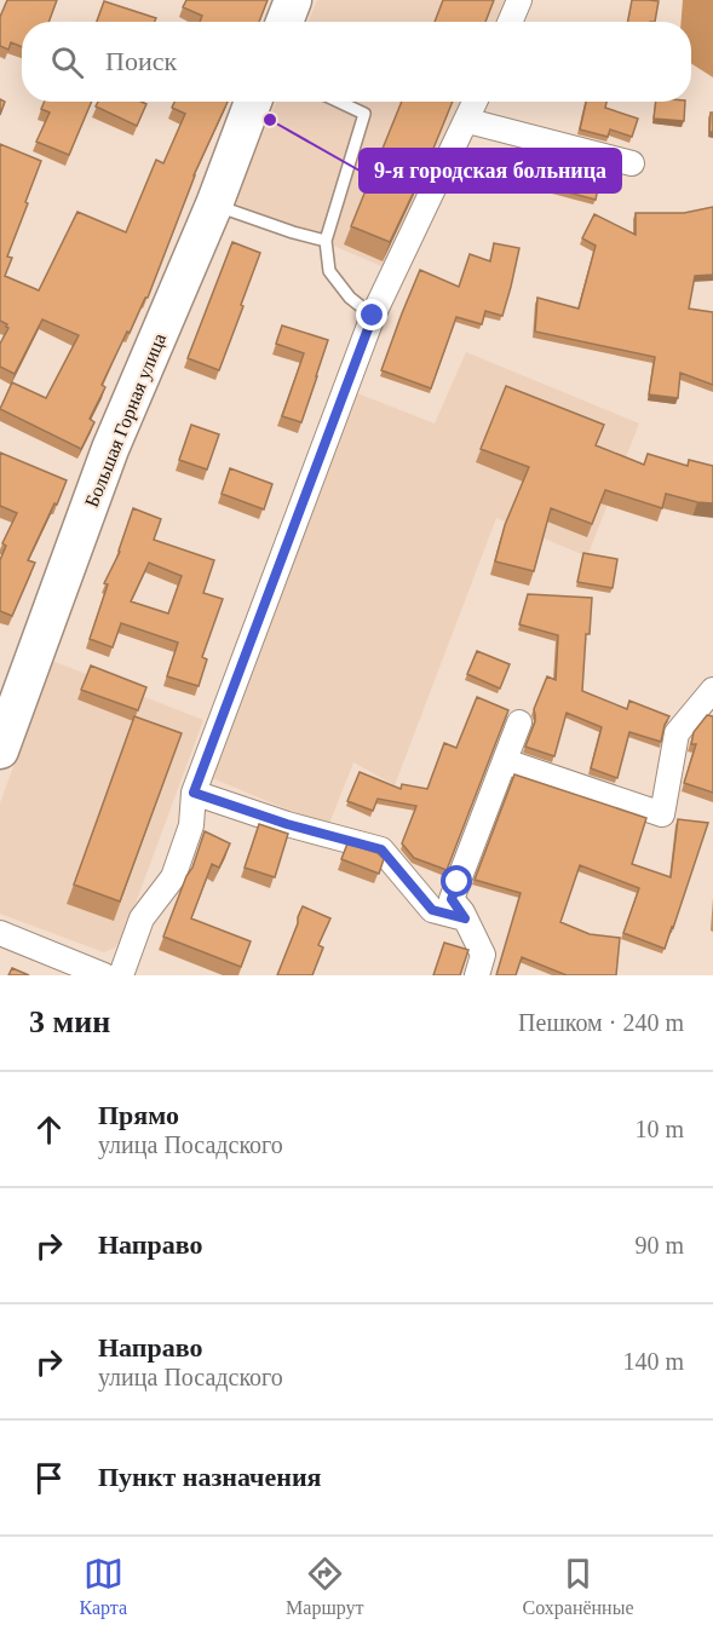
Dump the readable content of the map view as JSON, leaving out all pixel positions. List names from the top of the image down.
{
  "streets": {
    "main road": ["Большая Горная улица"]
  },
  "places": ["9-я городская больница"],
  "page": {
    "search": "Поиск",
    "heading": ["3 мин", "Пешком · 240 m"],
    "list": [
      ["Прямо", "улица Посадского", "10 m"],
      ["Направо", "90 m"],
      ["Направо", "улица Посадского", "140 m"],
      "Пункт назначения"
    ],
    "nav": ["Карта", "Маршрут", "Сохранённые"]
  }
}
